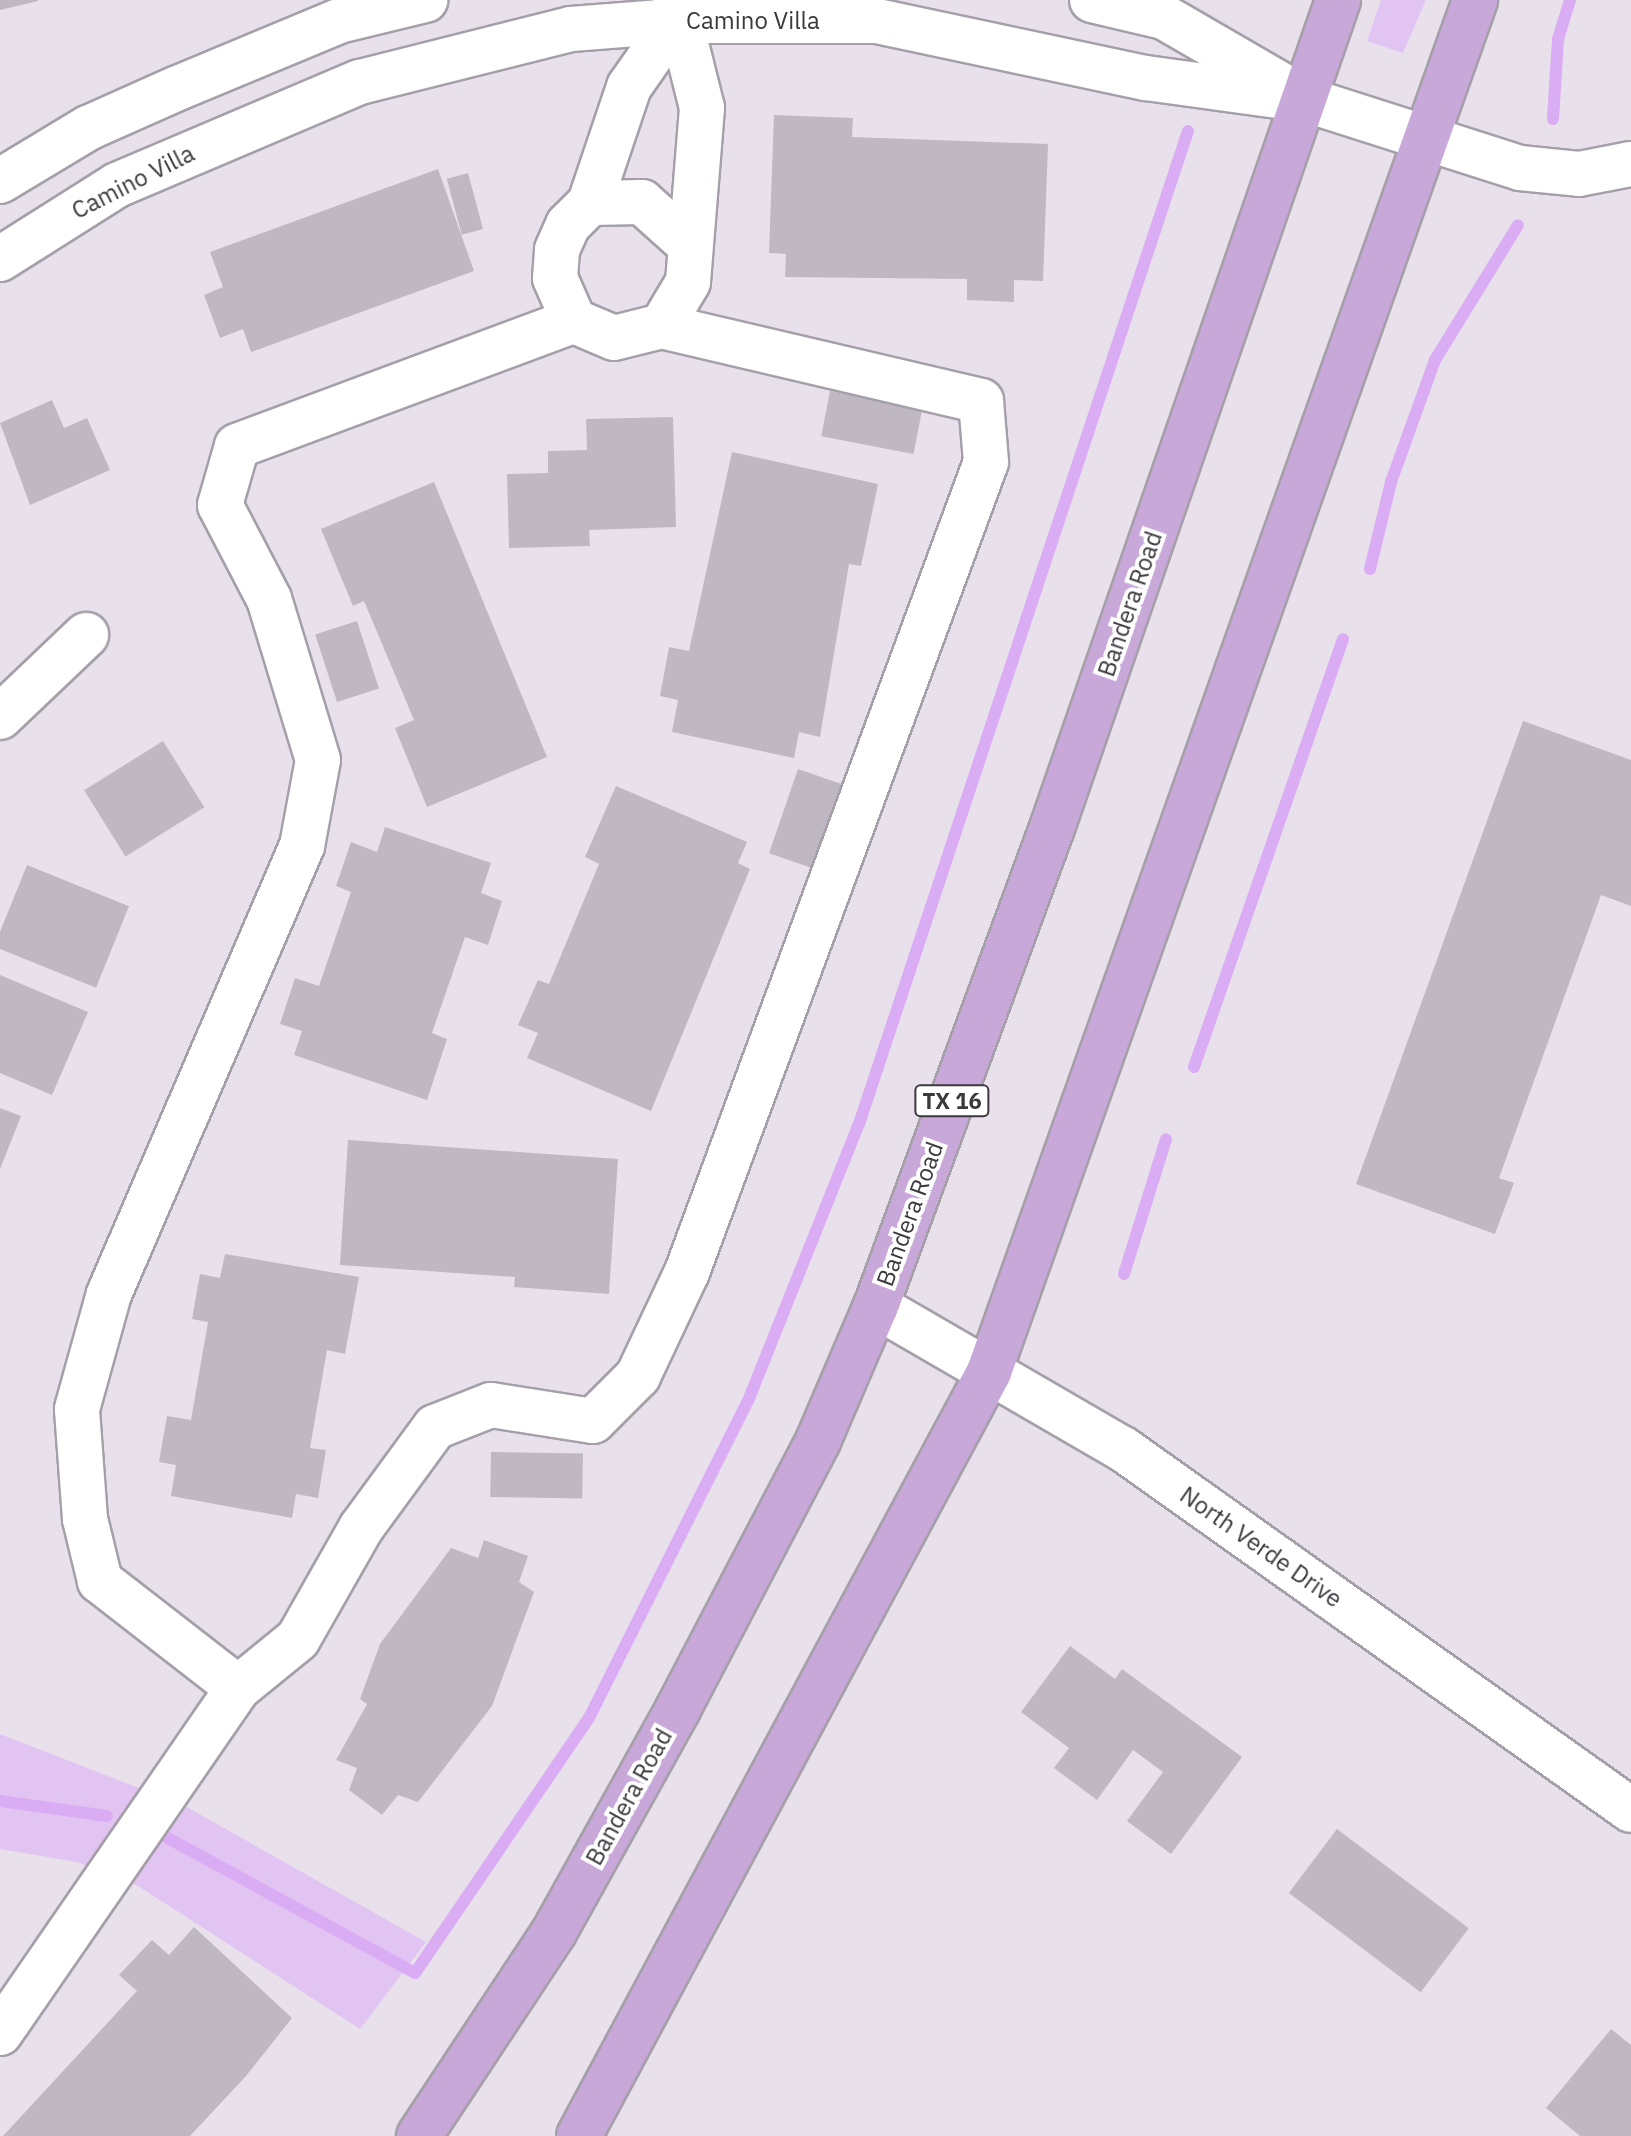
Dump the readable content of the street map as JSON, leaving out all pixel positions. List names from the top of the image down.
{
  "streets": {
    "main road": ["Bandera Road", "TX 16"],
    "street": ["Camino Villa", "North Verde Drive"]
  },
  "crossings": [
    ["Camino Villa", "Bandera Road"],
    ["Bandera Road", "North Verde Drive"]
  ]
}
